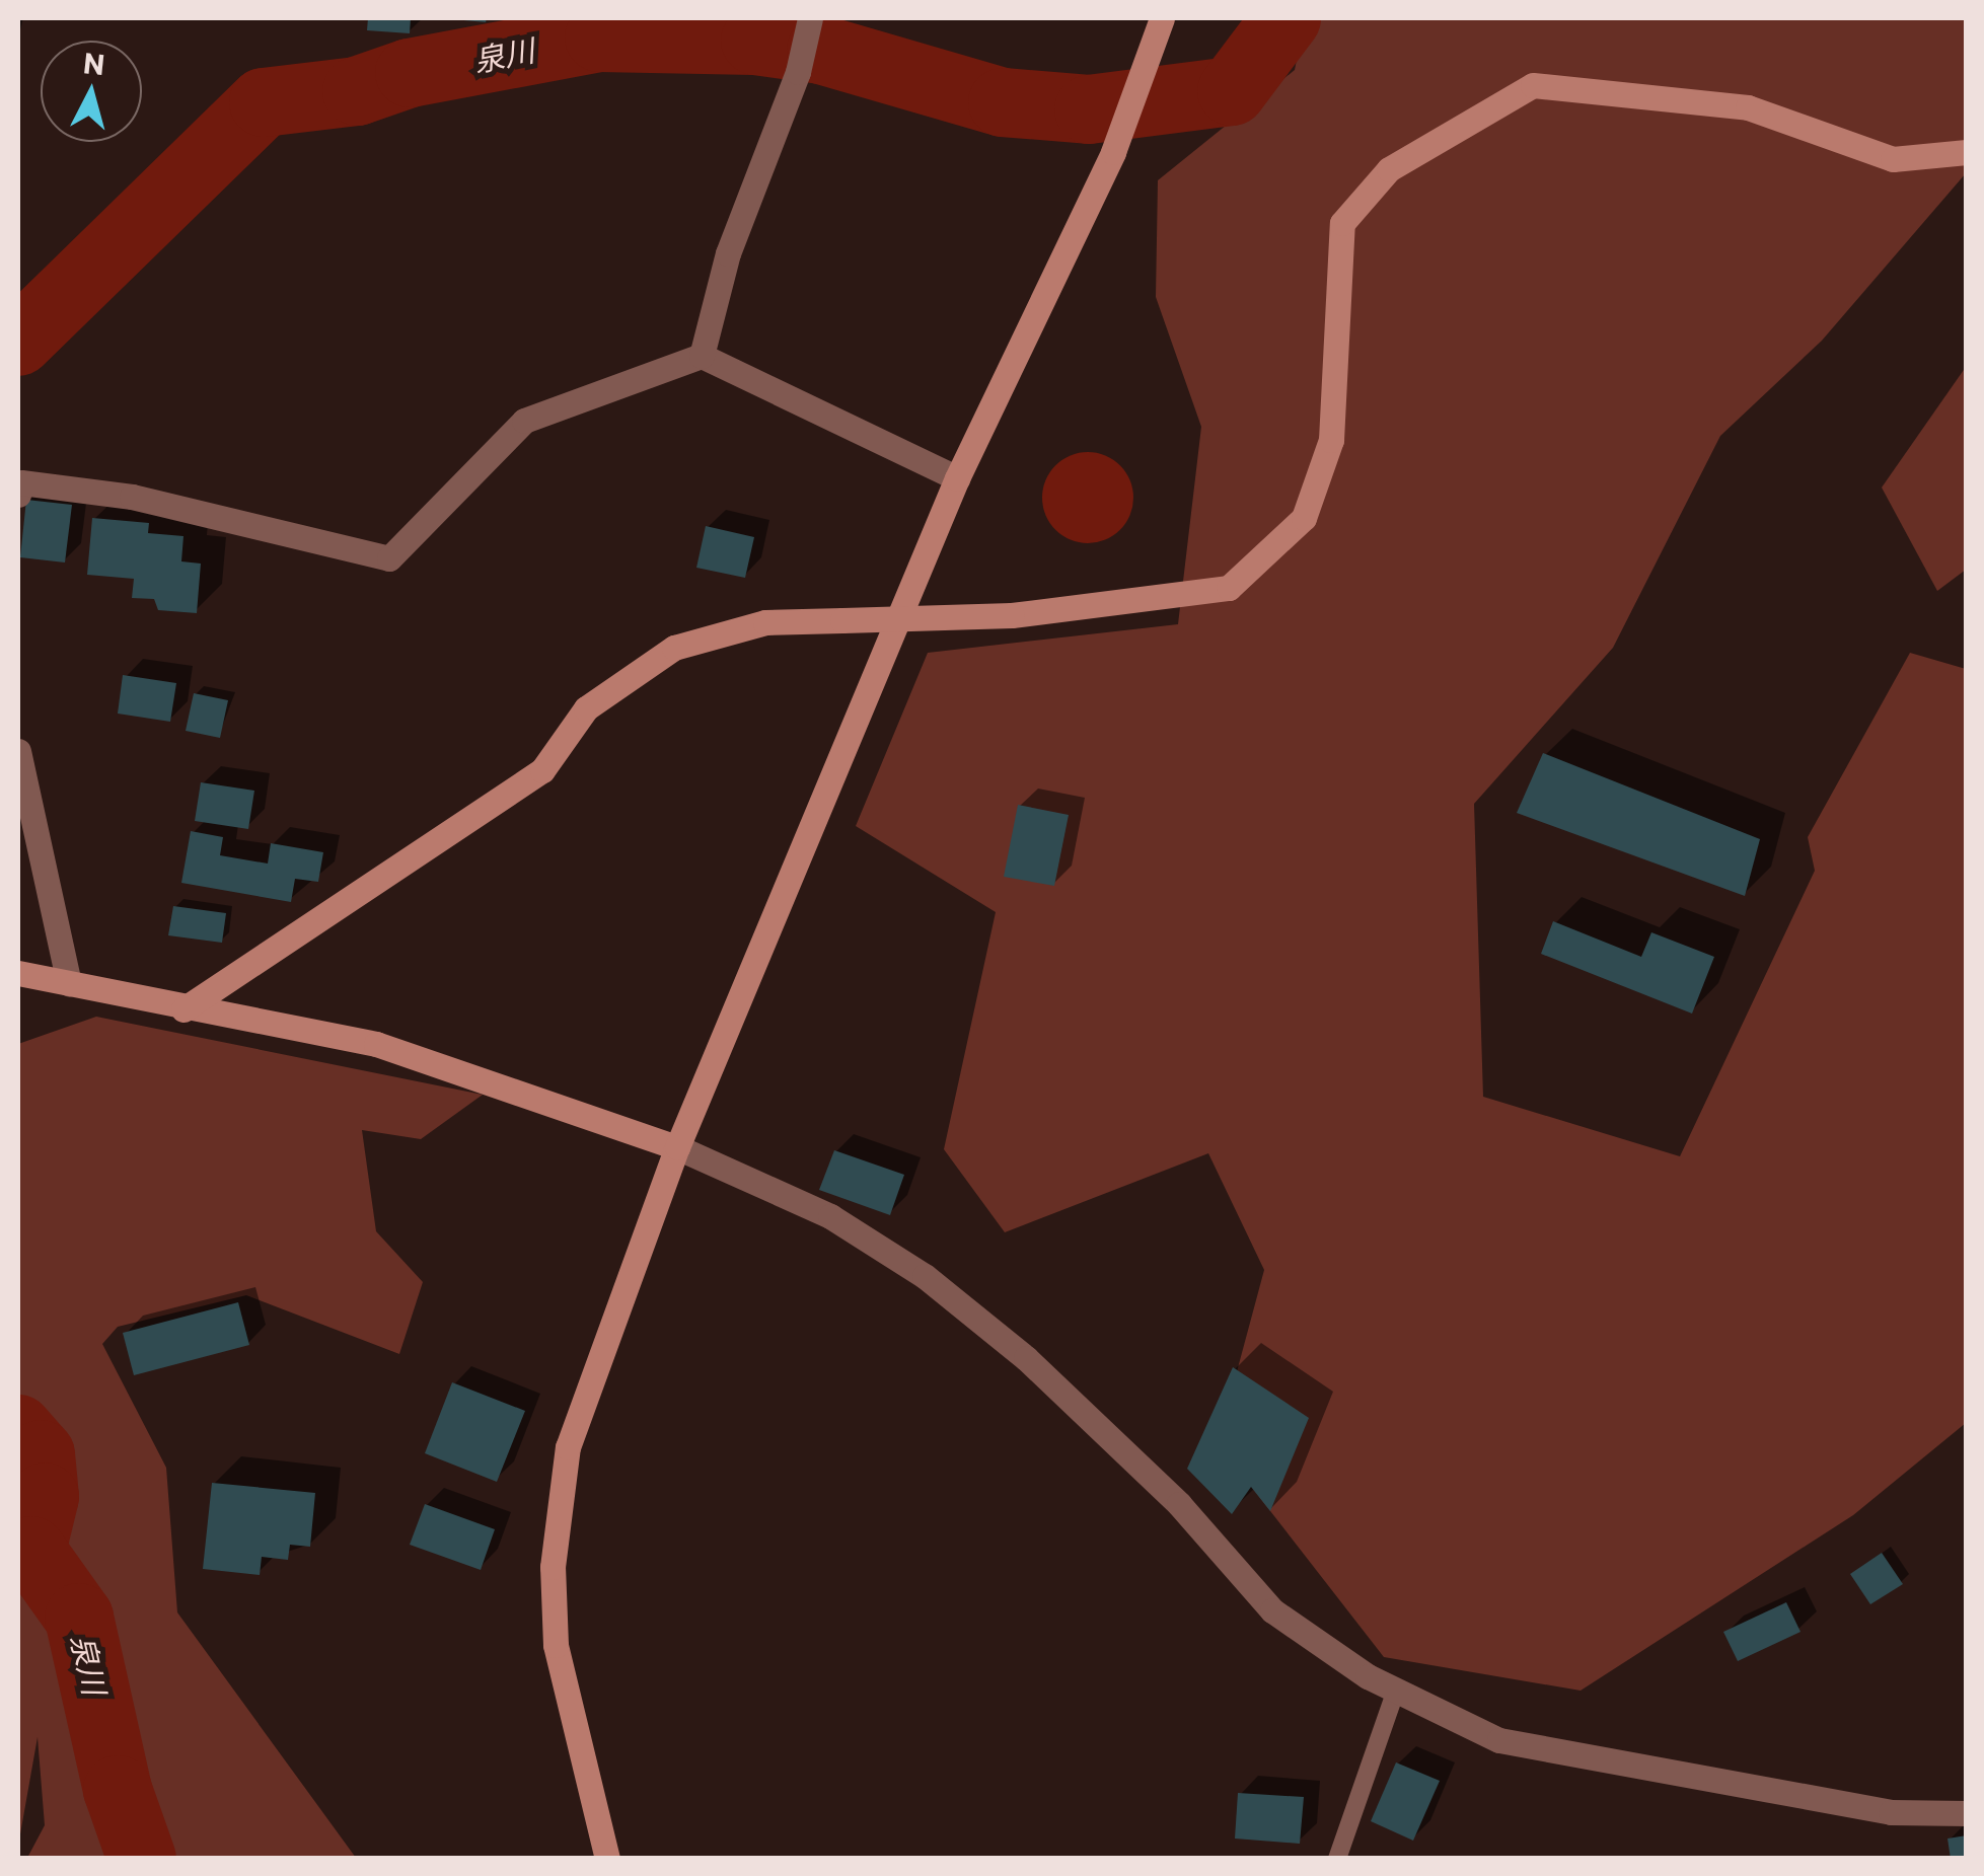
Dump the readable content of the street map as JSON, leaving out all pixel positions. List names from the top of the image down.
{
  "water": ["泉川"],
  "north": "top"
}
